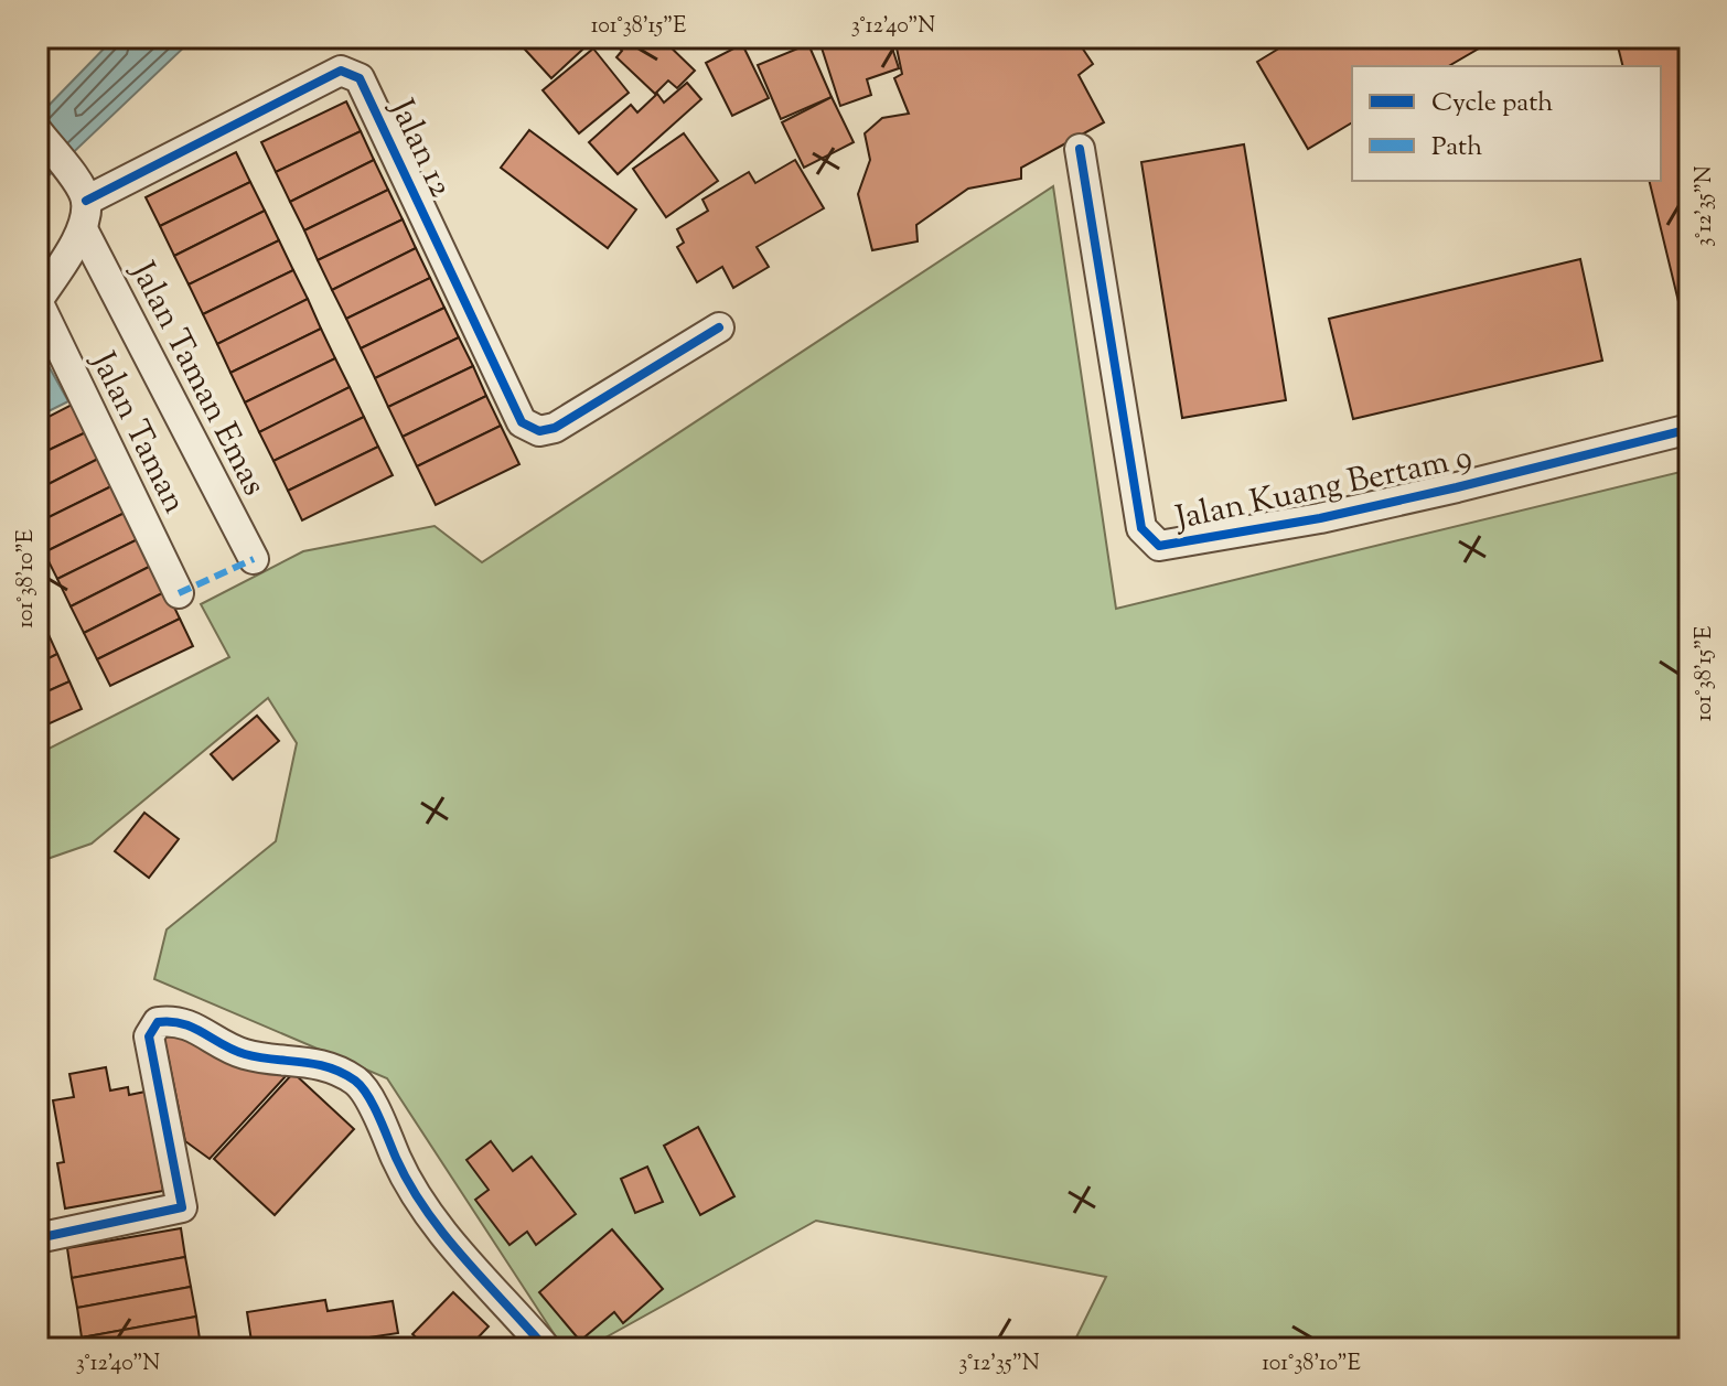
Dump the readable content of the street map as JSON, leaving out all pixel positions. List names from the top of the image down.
{
  "streets": {
    "street": [
      "Jalan 12",
      "Jalan Taman Emas",
      "Jalan Taman",
      "Jalan Kuang Bertam 9"
    ]
  },
  "crossings": [
    ["Jalan 12", "Jalan Taman Emas"]
  ],
  "legend": ["Cycle path", "Path"],
  "coordinates": [
    "101°38'15\"E",
    "3°12'40\"N",
    "3°12'35\"N",
    "101°38'10\"E"
  ]
}
